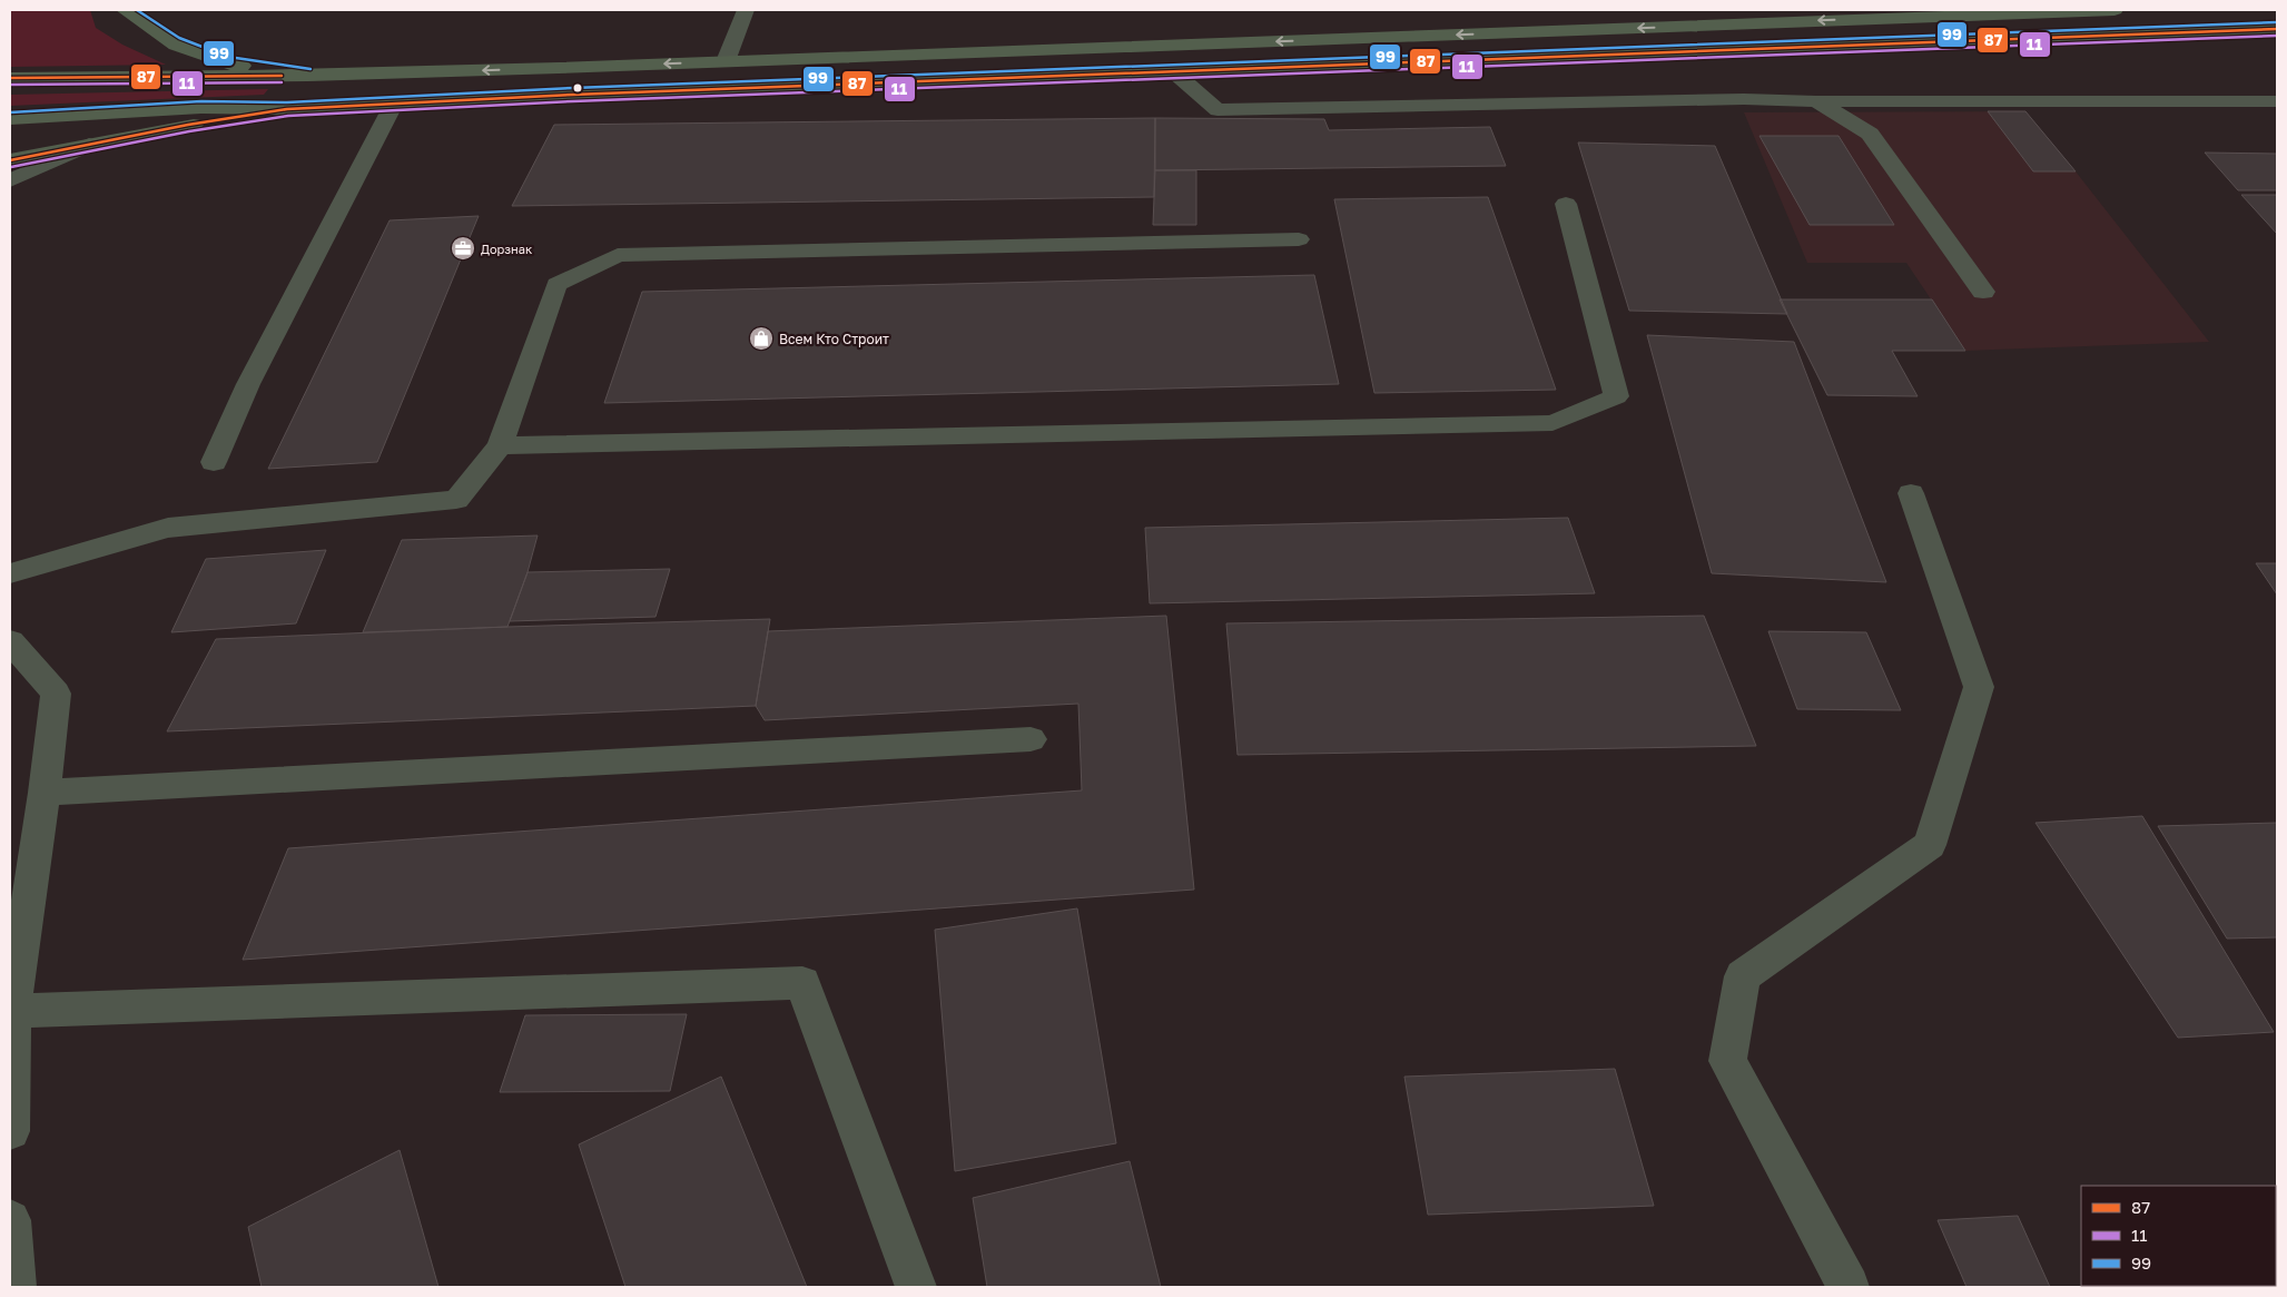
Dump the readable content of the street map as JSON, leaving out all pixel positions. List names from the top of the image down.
{
  "places": {
    "office": ["Дорзнак"],
    "shop": ["Всем Кто Строит"]
  },
  "lines": ["transit line 99", "transit line 87", "transit line 11"],
  "legend": ["87", "11", "99"]
}
